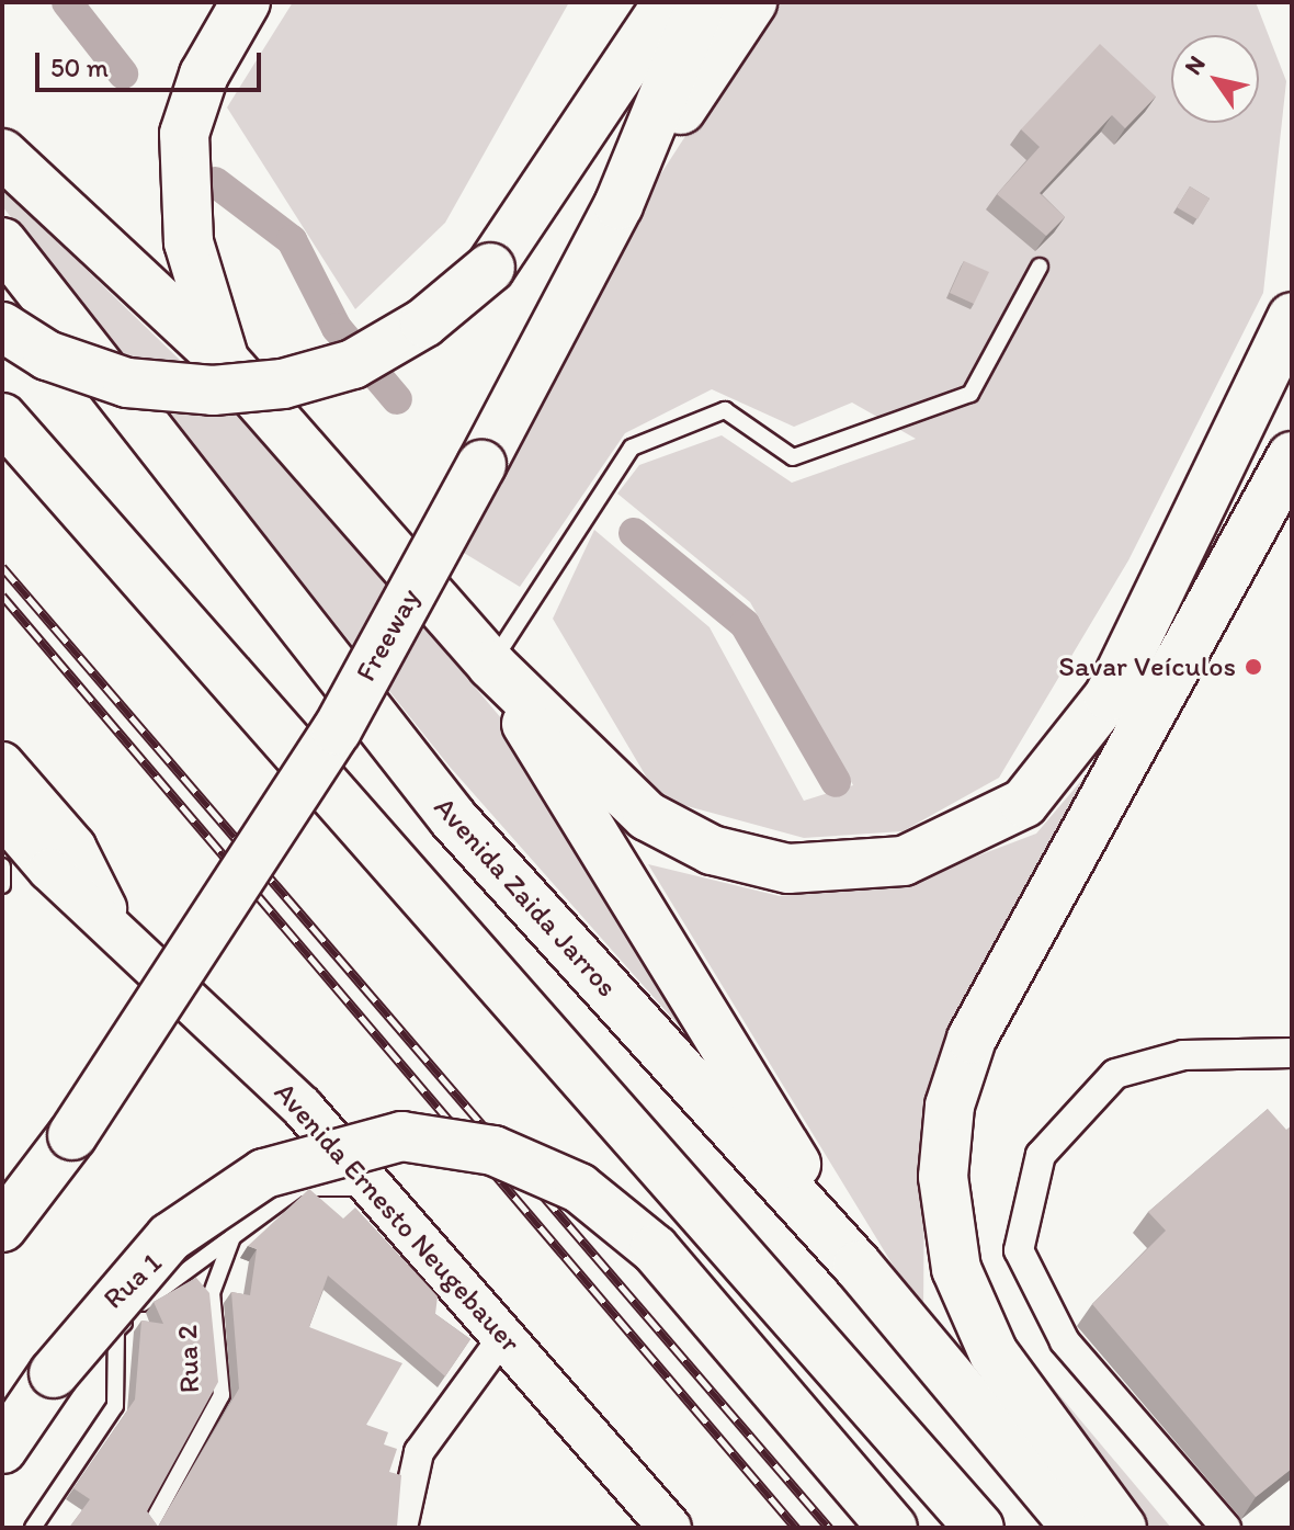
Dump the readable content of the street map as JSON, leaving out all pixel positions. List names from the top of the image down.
{
  "streets": {
    "highway": ["Freeway", "Avenida Zaida Jarros"],
    "main road": ["Avenida Ernesto Neugebauer"],
    "lane": ["Rua 1", "Rua 2"]
  },
  "crossings": [
    ["Avenida Ernesto Neugebauer", "Rua 1"],
    ["Rua 1", "Rua 2"]
  ],
  "places": ["Savar Veículos"],
  "scale_bar": "50 m",
  "north": "top left"
}
